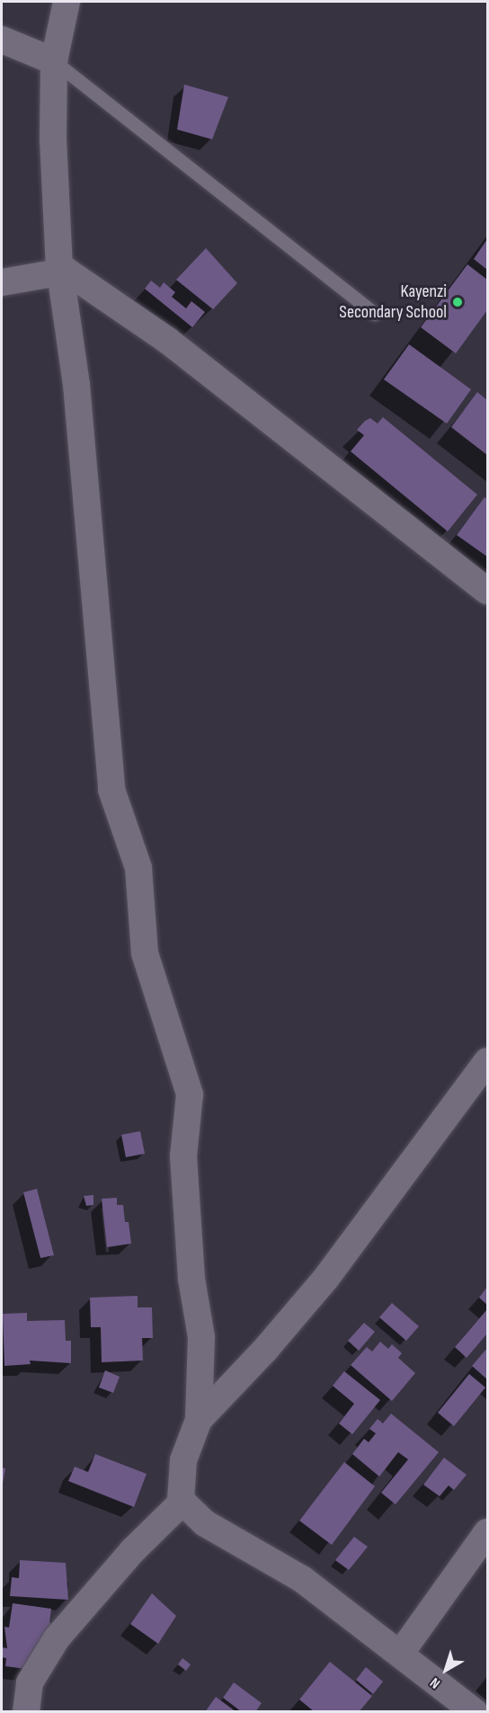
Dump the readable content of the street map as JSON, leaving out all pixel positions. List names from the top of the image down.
{
  "places": ["Kayenzi Secondary School"],
  "north": "bottom left"
}
